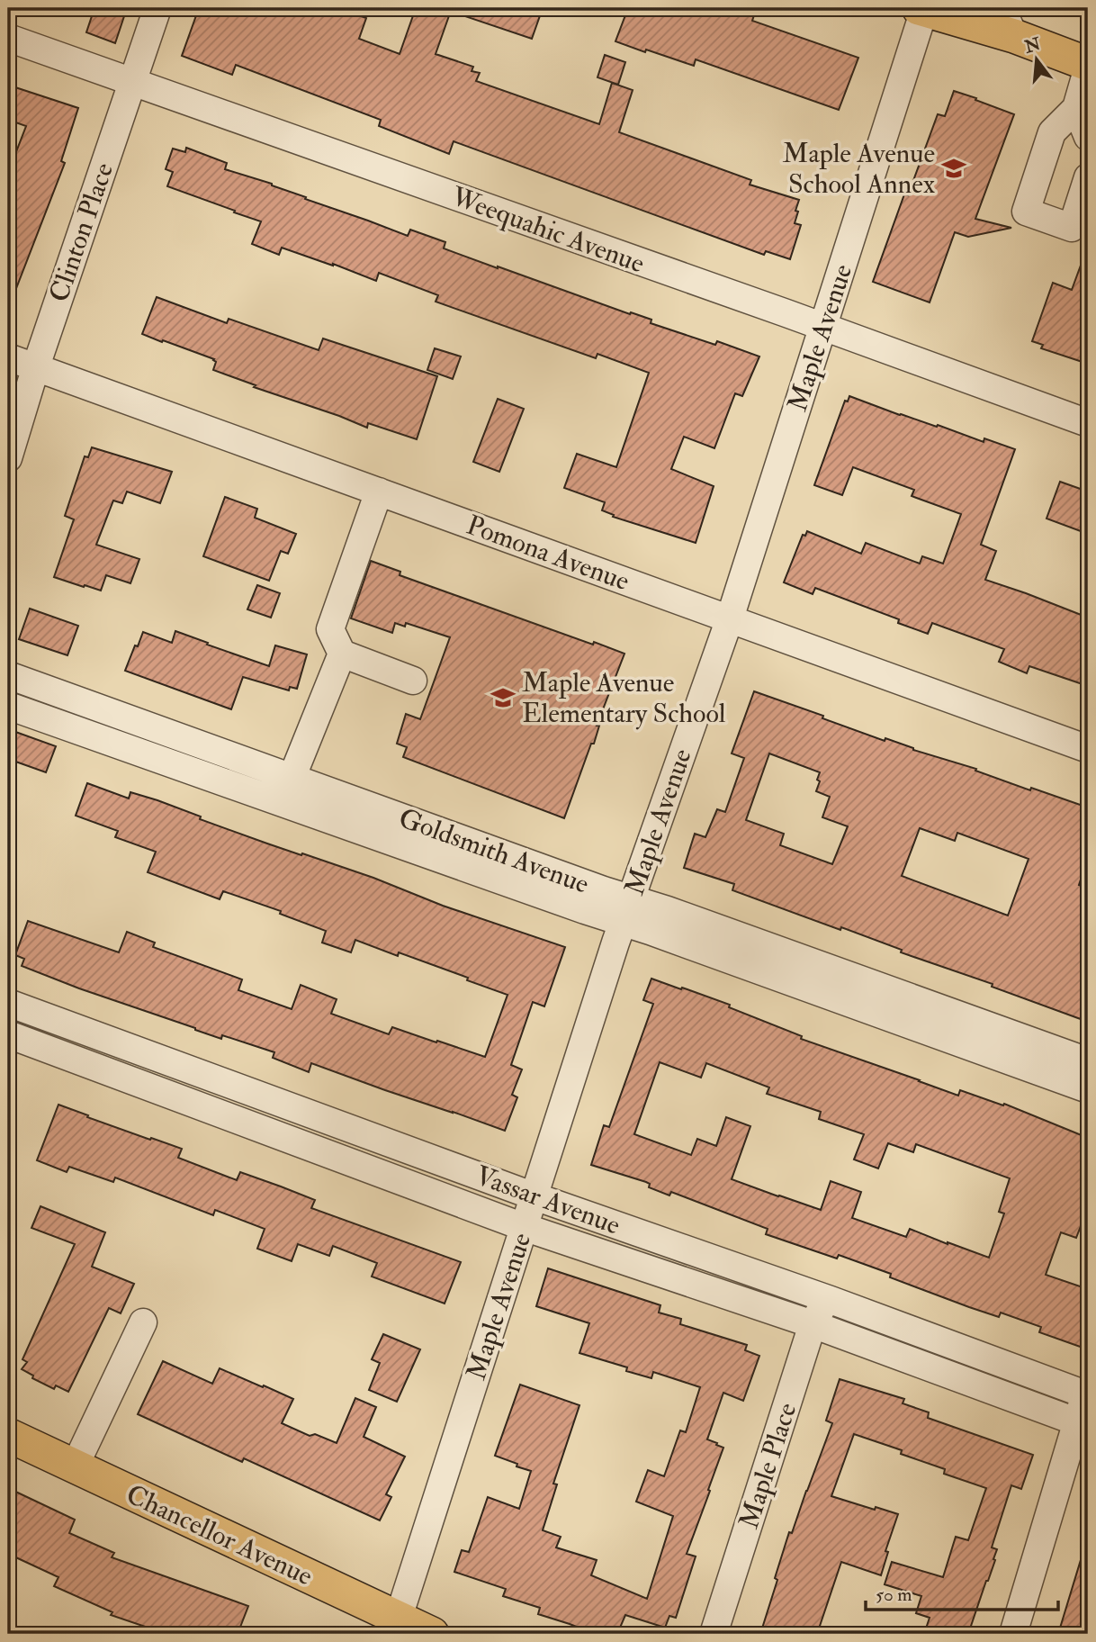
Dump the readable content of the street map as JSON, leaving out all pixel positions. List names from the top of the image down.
{
  "streets": {
    "main road": ["Chancellor Avenue"],
    "street": [
      "Weequahic Avenue",
      "Clinton Place",
      "Maple Avenue",
      "Pomona Avenue",
      "Goldsmith Avenue",
      "Vassar Avenue",
      "Maple Place"
    ]
  },
  "crossings": [
    ["Weequahic Avenue", "Clinton Place"],
    ["Weequahic Avenue", "Maple Avenue"],
    ["Clinton Place", "Pomona Avenue"],
    ["Maple Avenue", "Pomona Avenue"],
    ["Maple Avenue", "Goldsmith Avenue"],
    ["Maple Avenue", "Vassar Avenue"],
    ["Maple Avenue", "Chancellor Avenue"],
    ["Vassar Avenue", "Maple Place"]
  ],
  "places": {
    "school or university": ["Maple Avenue School Annex", "Maple Avenue Elementary School"]
  },
  "scale_bar": "50 m",
  "north": "top"
}
